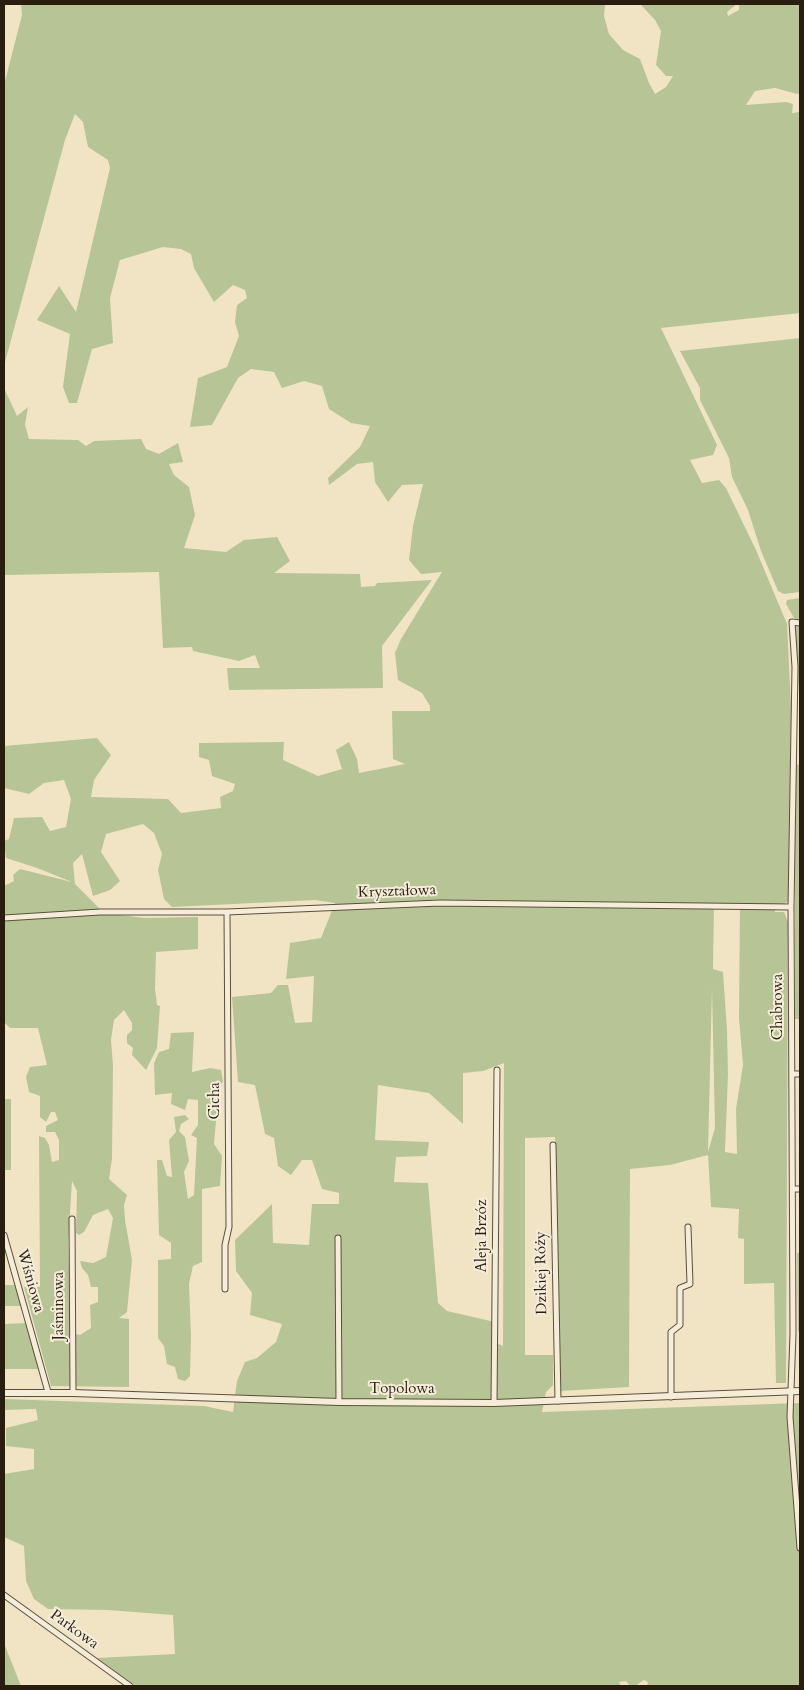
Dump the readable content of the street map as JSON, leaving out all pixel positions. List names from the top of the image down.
{
  "streets": {
    "street": [
      "Kryształowa",
      "Chabrowa",
      "Cicha",
      "Aleja Brzóz",
      "Dzikiej Róży",
      "Wiśniowa",
      "Jaśminowa",
      "Topolowa",
      "Parkowa"
    ]
  },
  "crossings": [
    ["Kryształowa", "Chabrowa"],
    ["Kryształowa", "Cicha"],
    ["Chabrowa", "Topolowa"],
    ["Aleja Brzóz", "Topolowa"],
    ["Dzikiej Róży", "Topolowa"],
    ["Wiśniowa", "Topolowa"],
    ["Jaśminowa", "Topolowa"]
  ]
}
